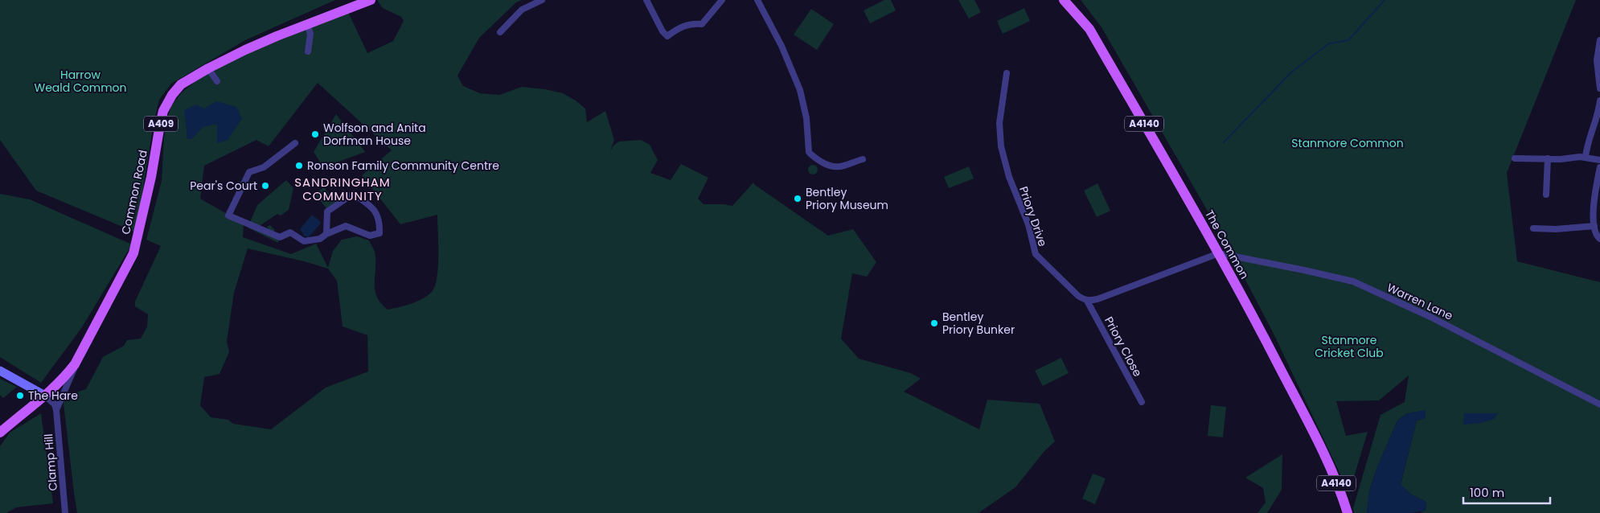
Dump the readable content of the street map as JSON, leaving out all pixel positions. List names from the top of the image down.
{
  "streets": {
    "main road": [
      "A409",
      "A4140",
      "Common Road",
      "The Common"
    ],
    "street": [
      "Priory Drive",
      "Warren Lane",
      "Priory Close",
      "Clamp Hill"
    ]
  },
  "crossings": [
    ["A409", "Common Road"],
    ["Common Road", "Clamp Hill"],
    ["Priory Drive", "Priory Close"],
    ["The Common", "Warren Lane"]
  ],
  "districts": ["SANDRINGHAM COMMUNITY"],
  "parks": ["Harrow Weald Common", "Stanmore Common", "Stanmore Cricket Club"],
  "places": [
    "Wolfson and Anita Dorfman House",
    "Ronson Family Community Centre",
    "Pear's Court",
    "Bentley Priory Museum",
    "Bentley Priory Bunker",
    "The Hare"
  ],
  "scale_bar": "100 m"
}
